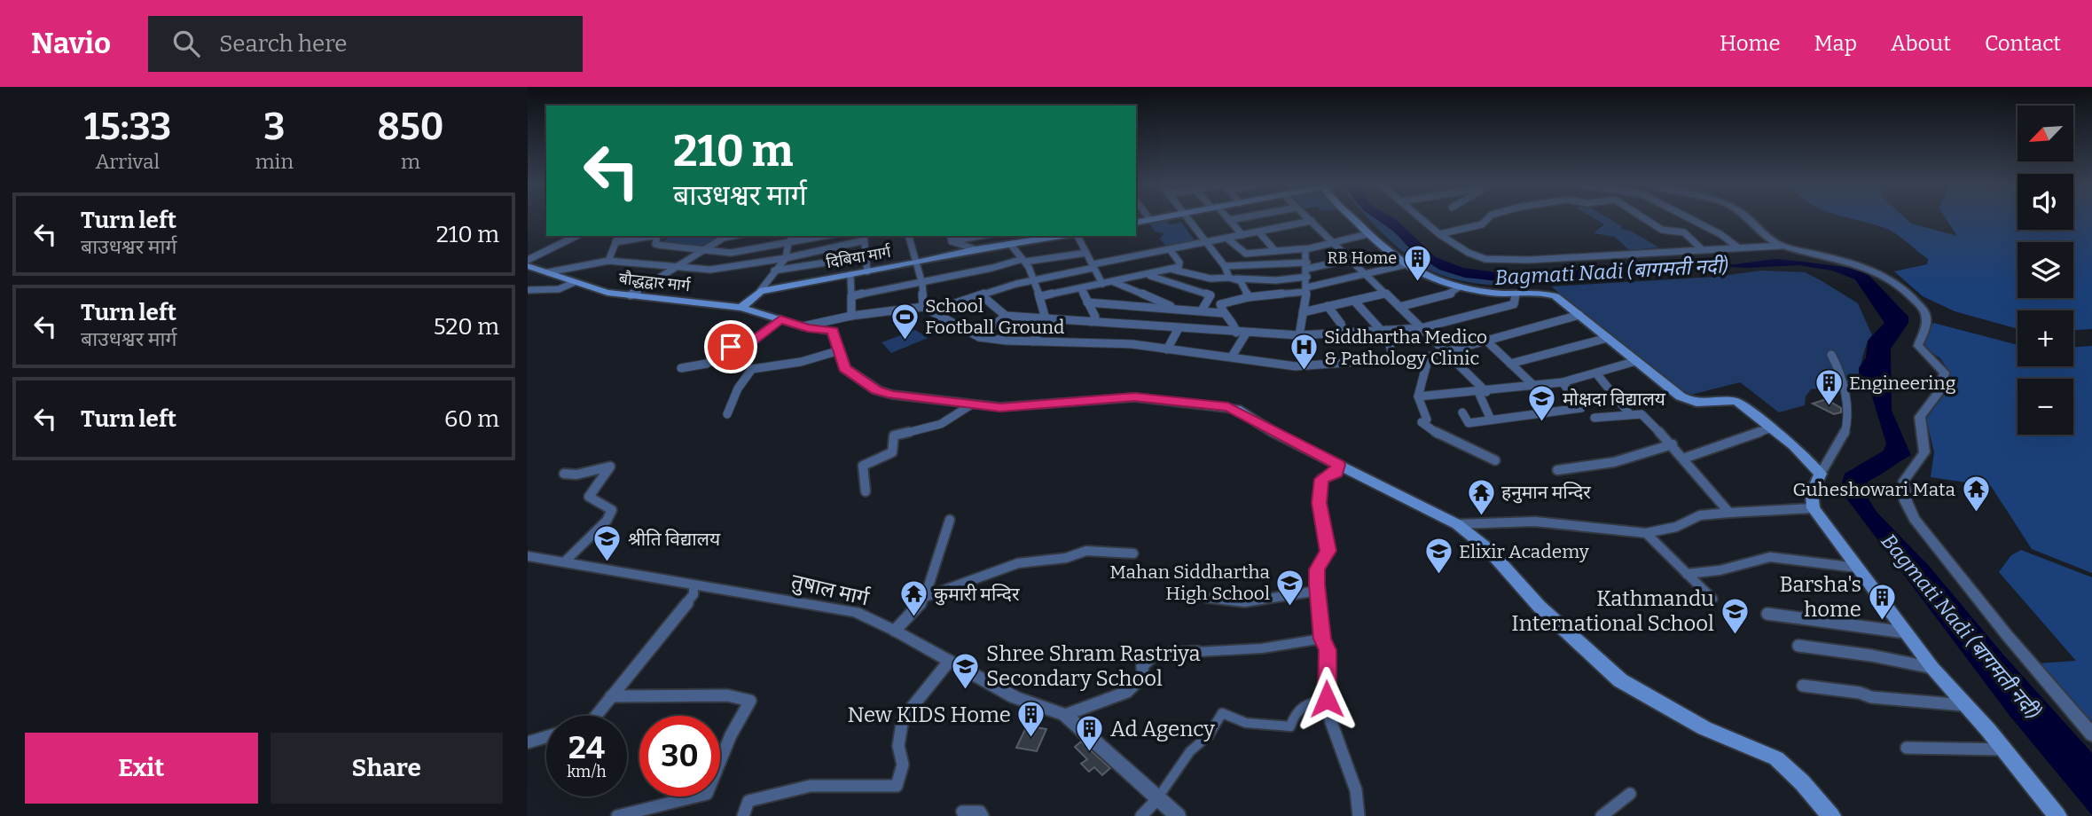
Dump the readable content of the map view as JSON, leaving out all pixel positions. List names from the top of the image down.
{
  "streets": {
    "main road": ["दिबिया मार्ग", "बौद्धद्वार मार्ग"],
    "street": ["तुषाल मार्ग"]
  },
  "water": ["Bagmati Nadi (बागमती नदी)"],
  "places": {
    "building": [
      "RB Home",
      "Engineering",
      "Barsha's home",
      "New KIDS Home",
      "Ad Agency"
    ],
    "sports": ["School Football Ground"],
    "hospital": ["Siddhartha Medico & Pathology Clinic"],
    "school or university": [
      "मोक्षदा विद्यालय",
      "श्रीति विद्यालय",
      "Elixir Academy",
      "Mahan Siddhartha High School",
      "Kathmandu International School",
      "Shree Shram Rastriya Secondary School"
    ],
    "temple": ["Guheshowari Mata", "हनुमान मन्दिर", "कुमारी मन्दिर"]
  },
  "north": "bottom left",
  "page": {
    "header": "Navio",
    "search": "Search here",
    "nav": [
      "Home",
      "Map",
      "About",
      "Contact"
    ],
    "eta": [
      "15:33",
      "Arrival",
      "3",
      "min",
      "850",
      "m"
    ],
    "map_buttons": ["+", "−"],
    "turn": ["210 m", "बाउधश्वर मार्ग"],
    "list": [
      {
        "name": "Turn left",
        "note": "बाउधश्वर मार्ग",
        "value": "210 m"
      },
      {
        "name": "Turn left",
        "note": "बाउधश्वर मार्ग",
        "value": "520 m"
      },
      {
        "name": "Turn left",
        "value": "60 m"
      }
    ],
    "speed": "24 km/h",
    "limit": "30",
    "buttons": ["Exit", "Share"]
  }
}
